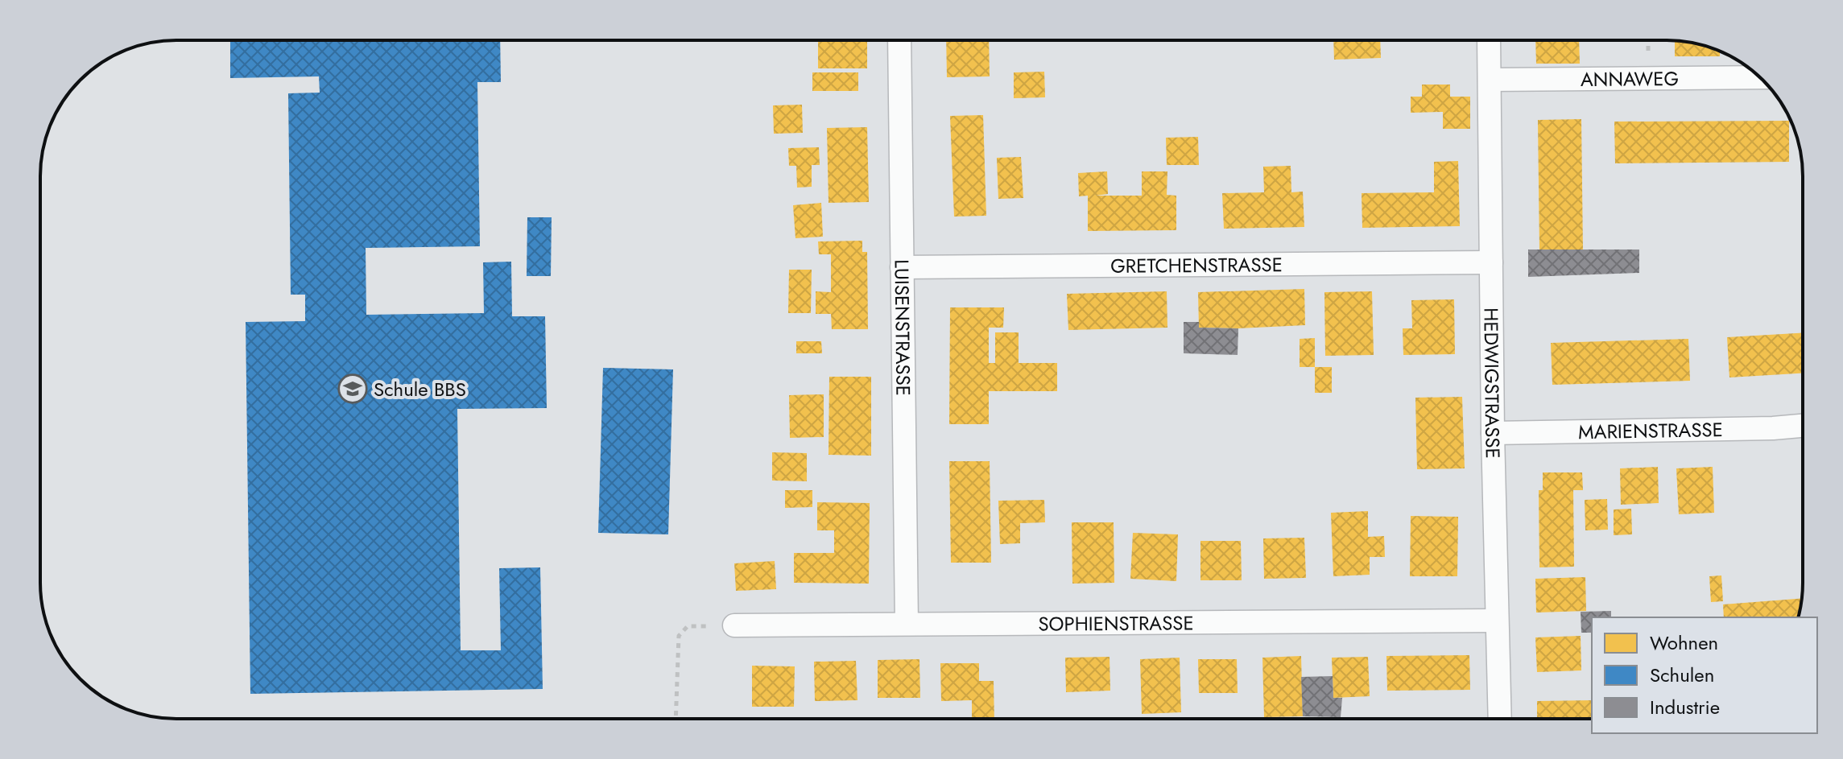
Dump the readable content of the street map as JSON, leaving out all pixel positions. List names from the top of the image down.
{
  "streets": {
    "street": [
      "ANNAWEG",
      "GRETCHENSTRASSE",
      "LUISENSTRASSE",
      "HEDWIGSTRASSE",
      "MARIENSTRASSE",
      "SOPHIENSTRASSE"
    ]
  },
  "crossings": [
    ["ANNAWEG", "HEDWIGSTRASSE"],
    ["GRETCHENSTRASSE", "LUISENSTRASSE"],
    ["GRETCHENSTRASSE", "HEDWIGSTRASSE"],
    ["LUISENSTRASSE", "SOPHIENSTRASSE"],
    ["HEDWIGSTRASSE", "MARIENSTRASSE"],
    ["HEDWIGSTRASSE", "SOPHIENSTRASSE"]
  ],
  "places": {
    "school or university": ["Schule BBS"]
  },
  "legend": ["Wohnen", "Schulen", "Industrie"]
}
